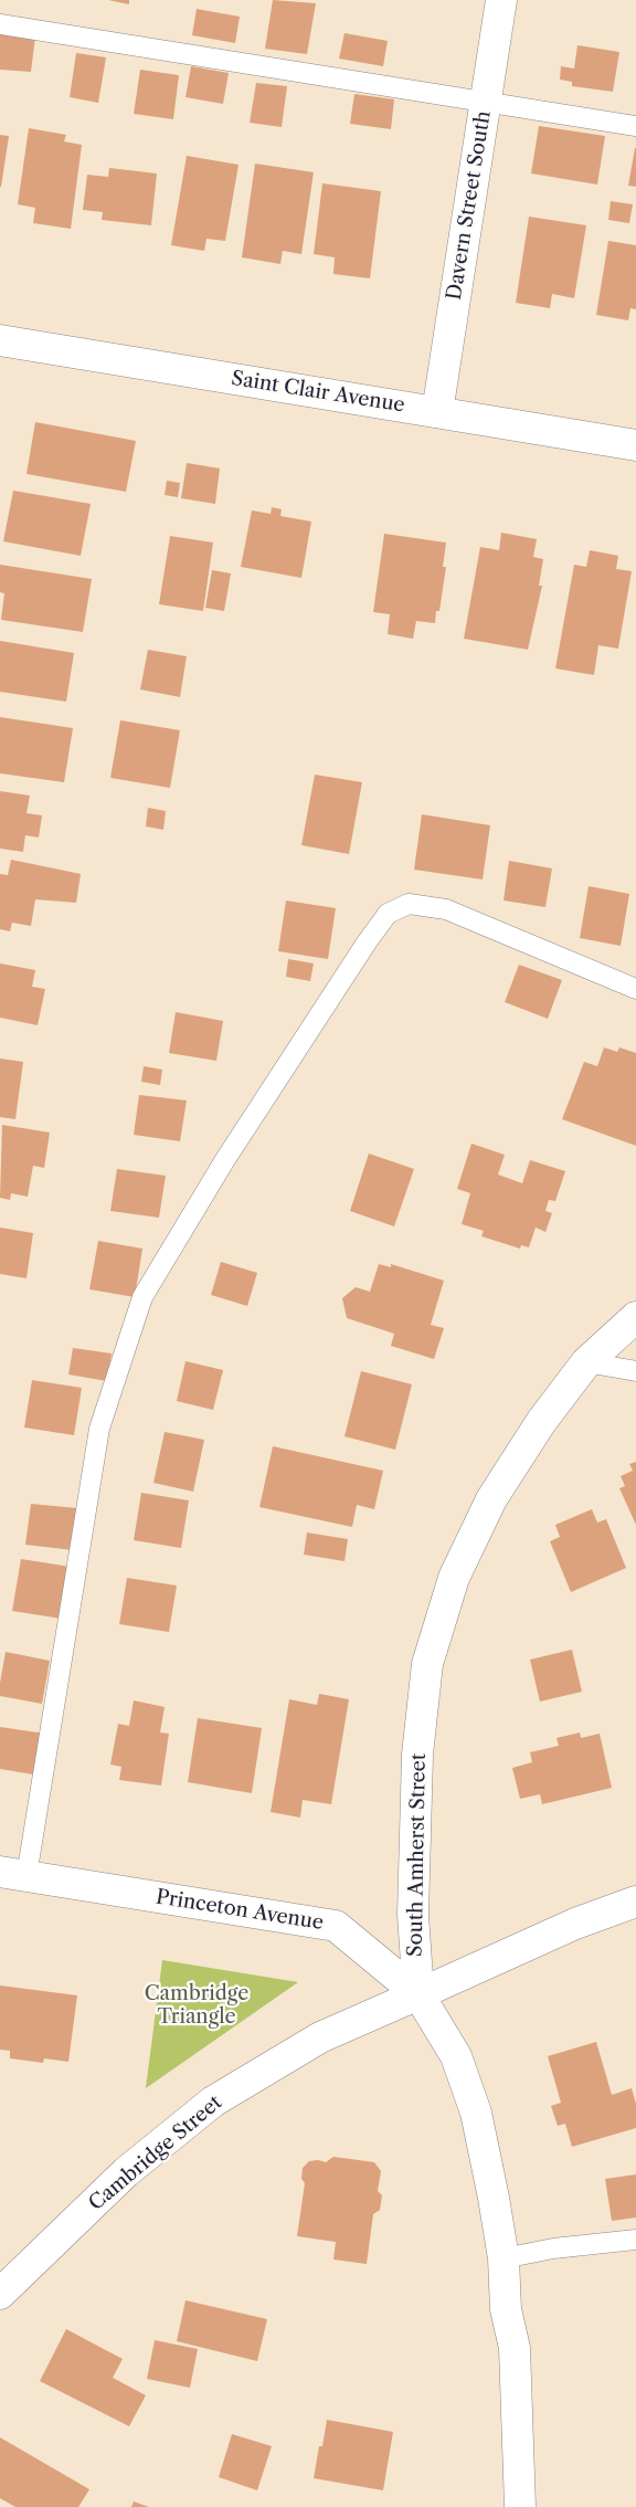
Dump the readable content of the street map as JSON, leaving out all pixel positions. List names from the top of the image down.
{
  "streets": {
    "street": [
      "Davern Street South",
      "Saint Clair Avenue",
      "South Amherst Street",
      "Princeton Avenue",
      "Cambridge Street"
    ]
  },
  "crossings": [
    ["Davern Street South", "Saint Clair Avenue"],
    ["South Amherst Street", "Princeton Avenue"],
    ["South Amherst Street", "Cambridge Street"],
    ["Princeton Avenue", "Cambridge Street"]
  ],
  "parks": ["Cambridge Triangle"]
}
